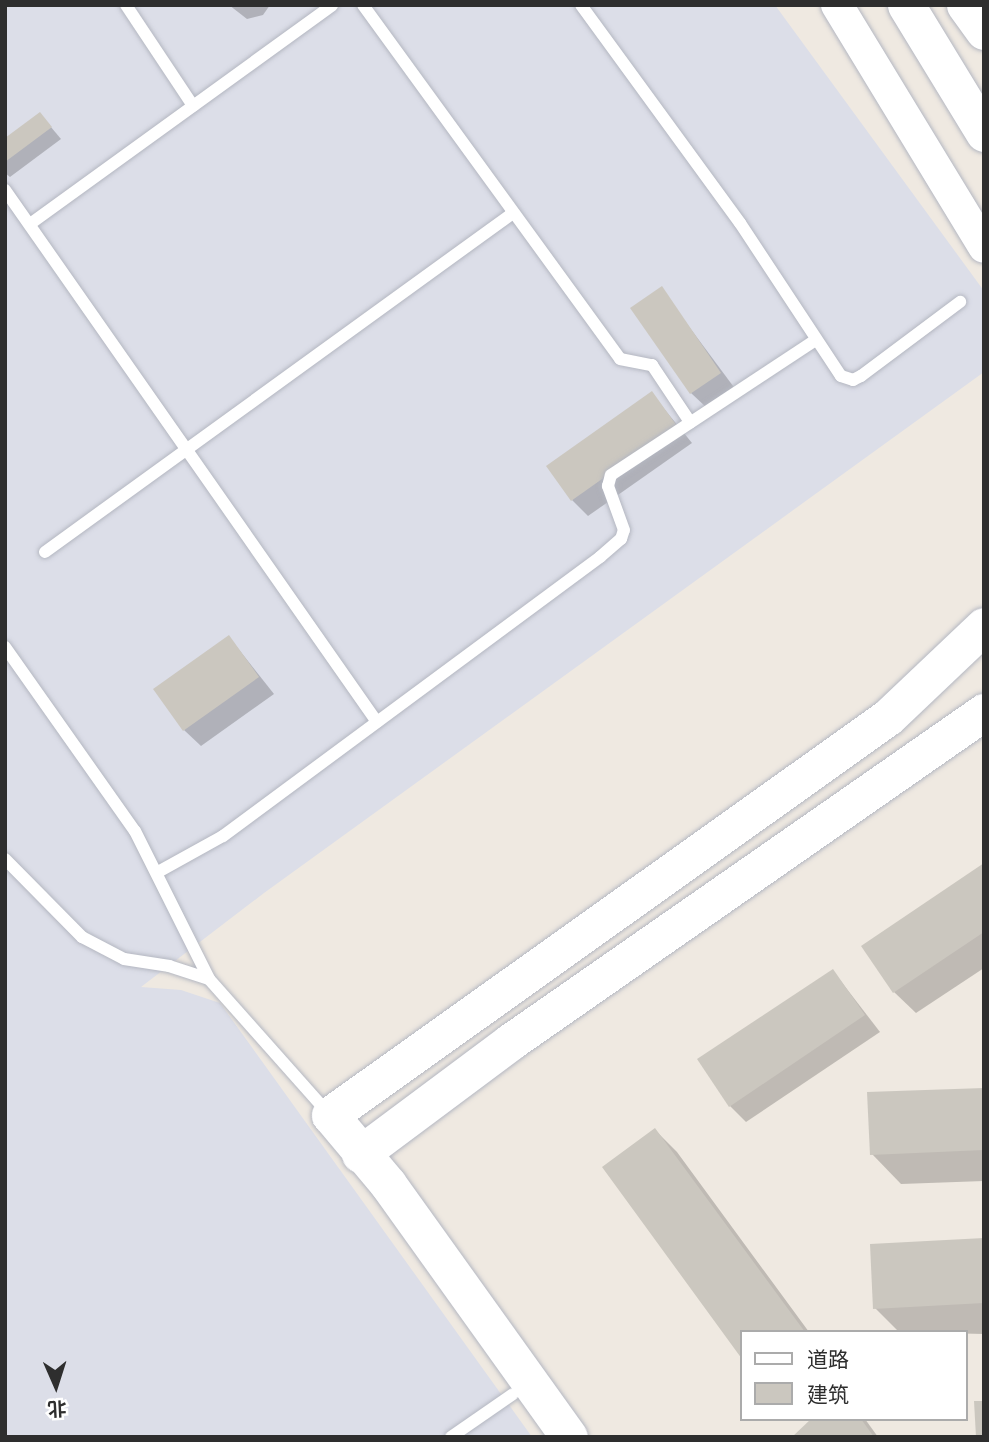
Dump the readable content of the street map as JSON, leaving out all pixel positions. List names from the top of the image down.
{
  "legend": ["道路", "建筑"],
  "north": "bottom"
}
